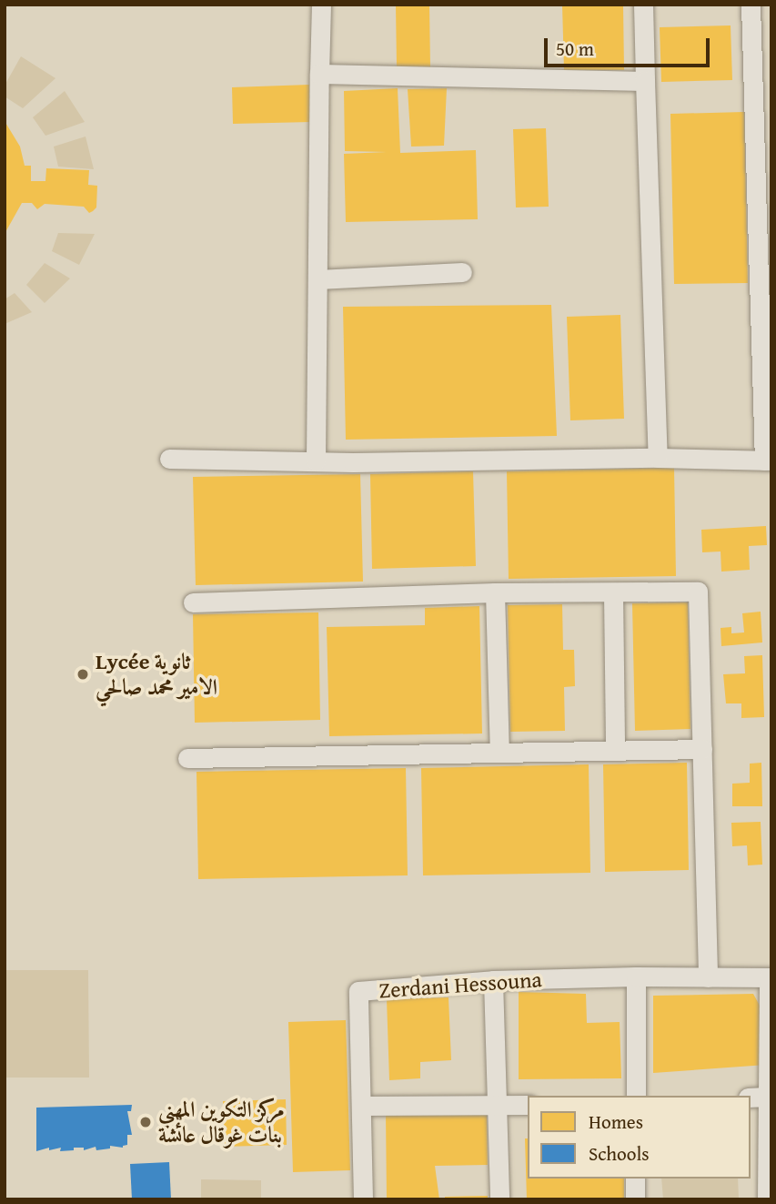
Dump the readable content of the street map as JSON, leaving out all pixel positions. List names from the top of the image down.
{
  "streets": {
    "street": ["Zerdani Hessouna"]
  },
  "places": ["Lycée ثانوية الامير محمد صالحي", "مركز التكوين المهني بنات غوقال عائشة"],
  "legend": ["Homes", "Schools"],
  "scale_bar": "50 m"
}
